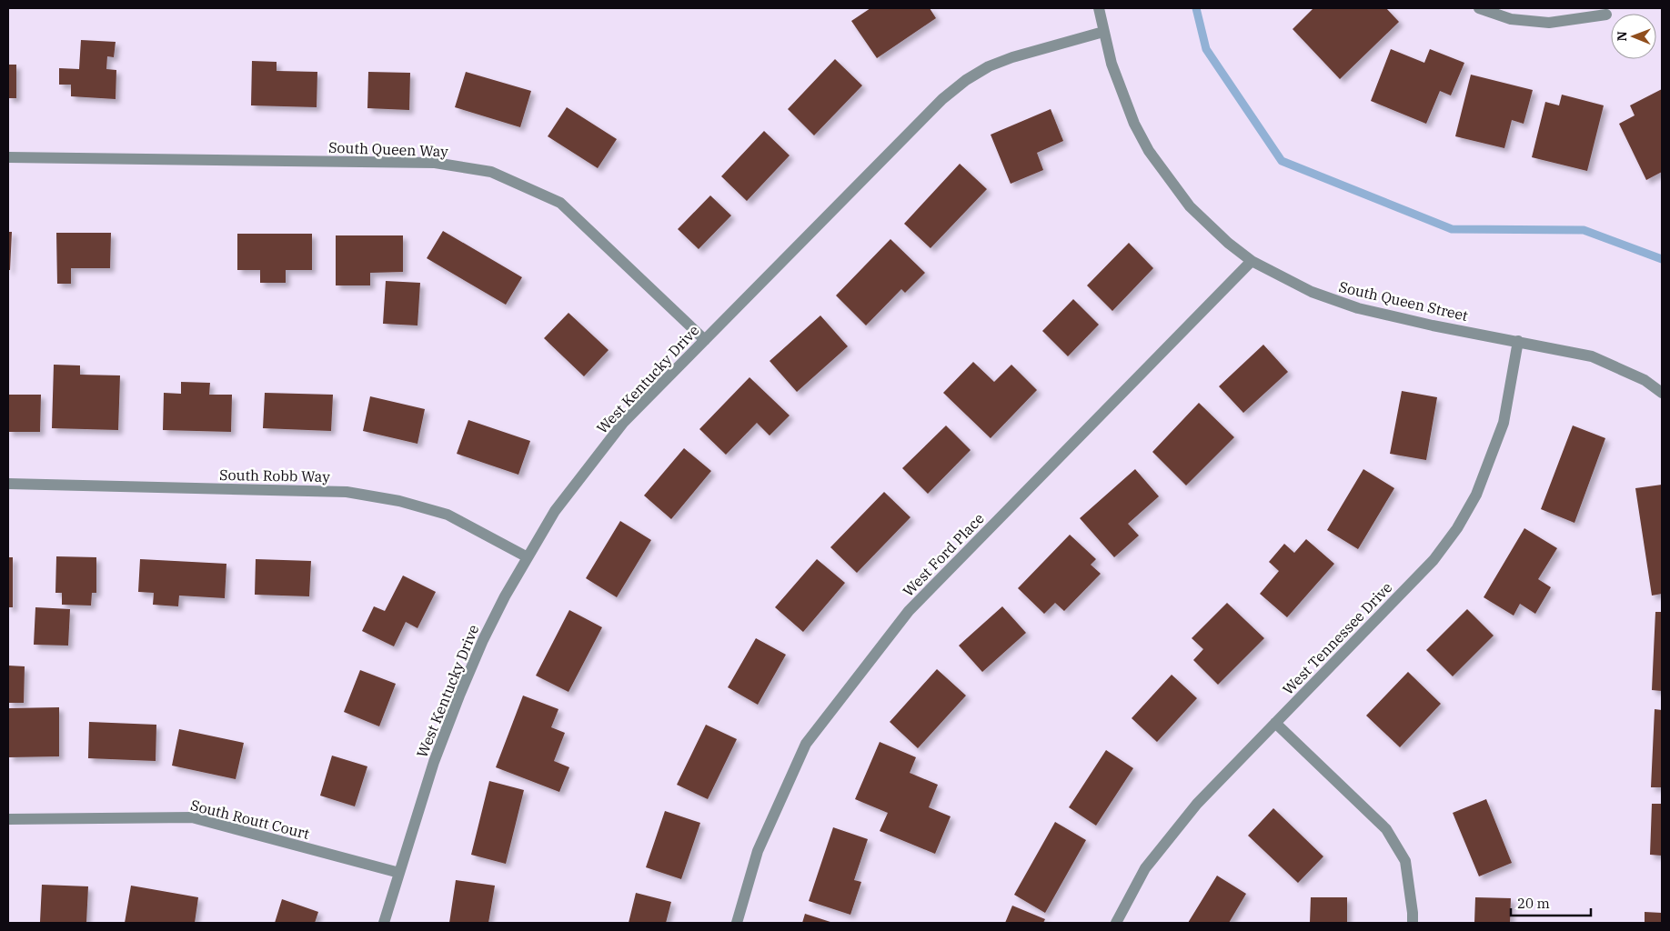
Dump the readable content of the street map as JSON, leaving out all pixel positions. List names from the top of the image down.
{
  "streets": {
    "street": [
      "South Queen Way",
      "South Queen Street",
      "West Kentucky Drive",
      "South Robb Way",
      "West Ford Place",
      "West Tennessee Drive",
      "South Routt Court"
    ]
  },
  "crossings": [
    ["South Queen Way", "West Kentucky Drive"],
    ["South Queen Street", "West Kentucky Drive"],
    ["South Queen Street", "West Ford Place"],
    ["South Queen Street", "West Tennessee Drive"],
    ["West Kentucky Drive", "South Robb Way"],
    ["West Kentucky Drive", "South Routt Court"]
  ],
  "scale_bar": "20 m",
  "north": "left"
}
